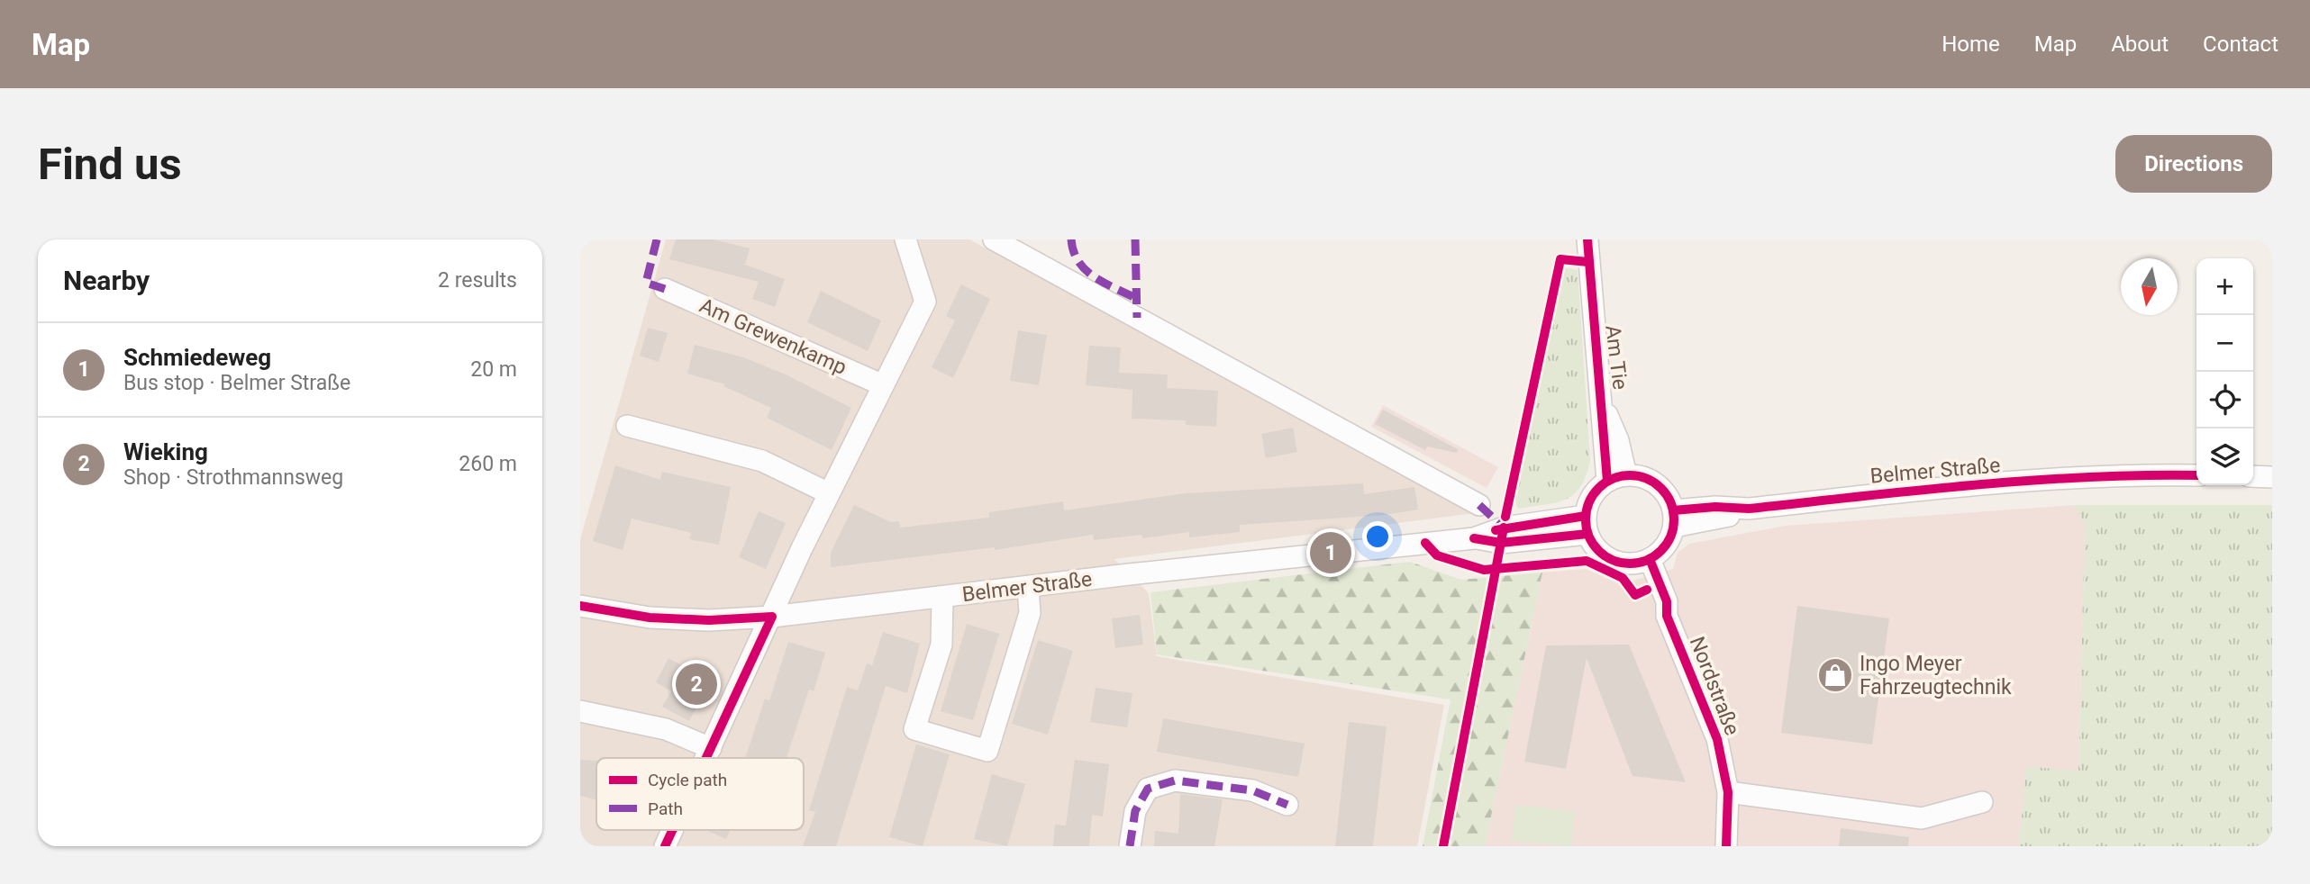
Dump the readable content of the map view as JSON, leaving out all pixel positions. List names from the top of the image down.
{
  "streets": {
    "street": [
      "Am Grewenkamp",
      "Am Tie",
      "Belmer Straße",
      "Nordstraße"
    ]
  },
  "crossings": [
    ["Am Tie", "Belmer Straße"],
    ["Am Tie", "Nordstraße"],
    ["Belmer Straße", "Nordstraße"]
  ],
  "places": {
    "shop": ["Ingo Meyer Fahrzeugtechnik"]
  },
  "legend": ["Cycle path", "Path"],
  "north": "bottom",
  "page": {
    "header": "Map",
    "nav": [
      "Home",
      "Map",
      "About",
      "Contact"
    ],
    "buttons": "Directions",
    "title": "Find us",
    "heading": ["Nearby", "2 results"],
    "map_buttons": ["+", "−"],
    "list": [
      {
        "mark": "1",
        "name": "Schmiedeweg",
        "note": "Bus stop · Belmer Straße",
        "value": "20 m"
      },
      {
        "mark": "2",
        "name": "Wieking",
        "note": "Shop · Strothmannsweg",
        "value": "260 m"
      }
    ],
    "pins": ["1", "2"]
  }
}
